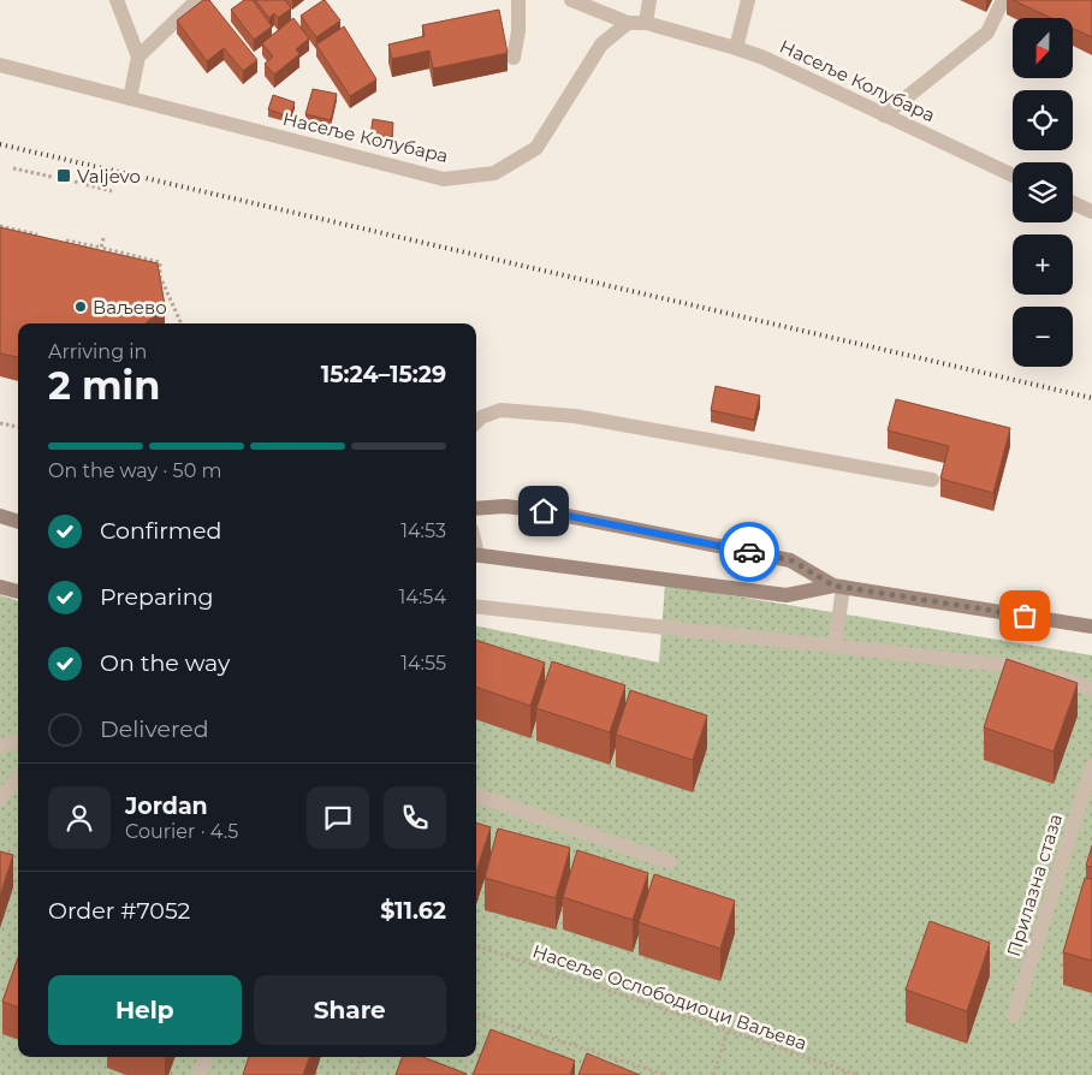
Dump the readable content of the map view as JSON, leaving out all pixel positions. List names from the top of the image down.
{
  "streets": {
    "street": ["Насеље Колубара", "Прилазна стаза"],
    "path": ["Насеље Ослободиоци Ваљева"]
  },
  "places": {
    "transit": ["Valjevo"],
    "other": ["Ваљево"]
  },
  "north": "bottom",
  "page": {
    "map_buttons": ["+", "−"],
    "heading": ["2 min", "Arriving in", "15:24–15:29"],
    "panel": [
      "Jordan",
      "Courier · 4.5",
      "Order #7052",
      "$11.62"
    ],
    "bar": "On the way · 50 m",
    "list": [
      ["Confirmed", "14:53"],
      ["Preparing", "14:54"],
      ["On the way", "14:55"],
      "Delivered"
    ],
    "buttons": ["Help", "Share"]
  }
}
